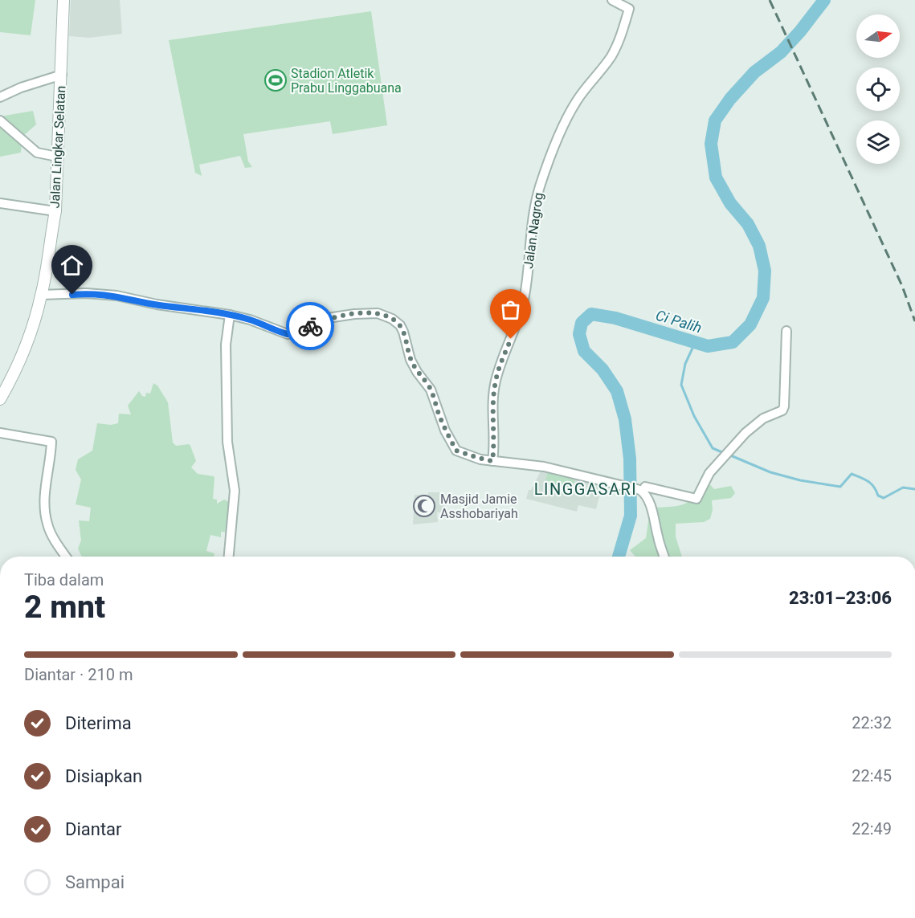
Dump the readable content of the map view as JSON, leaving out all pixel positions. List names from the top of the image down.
{
  "streets": {
    "street": ["Jalan Lingkar Selatan", "Jalan Nagrog"]
  },
  "districts": ["LINGGASARI"],
  "water": ["Ci Palih"],
  "places": {
    "sports": ["Stadion Atletik Prabu Linggabuana"],
    "mosque": ["Masjid Jamie Asshobariyah"]
  },
  "north": "right",
  "page": {
    "heading": ["2 mnt", "Tiba dalam", "23:01–23:06"],
    "bar": "Diantar · 210 m",
    "list": [
      ["Diterima", "22:32"],
      ["Disiapkan", "22:45"],
      ["Diantar", "22:49"],
      "Sampai"
    ]
  }
}
